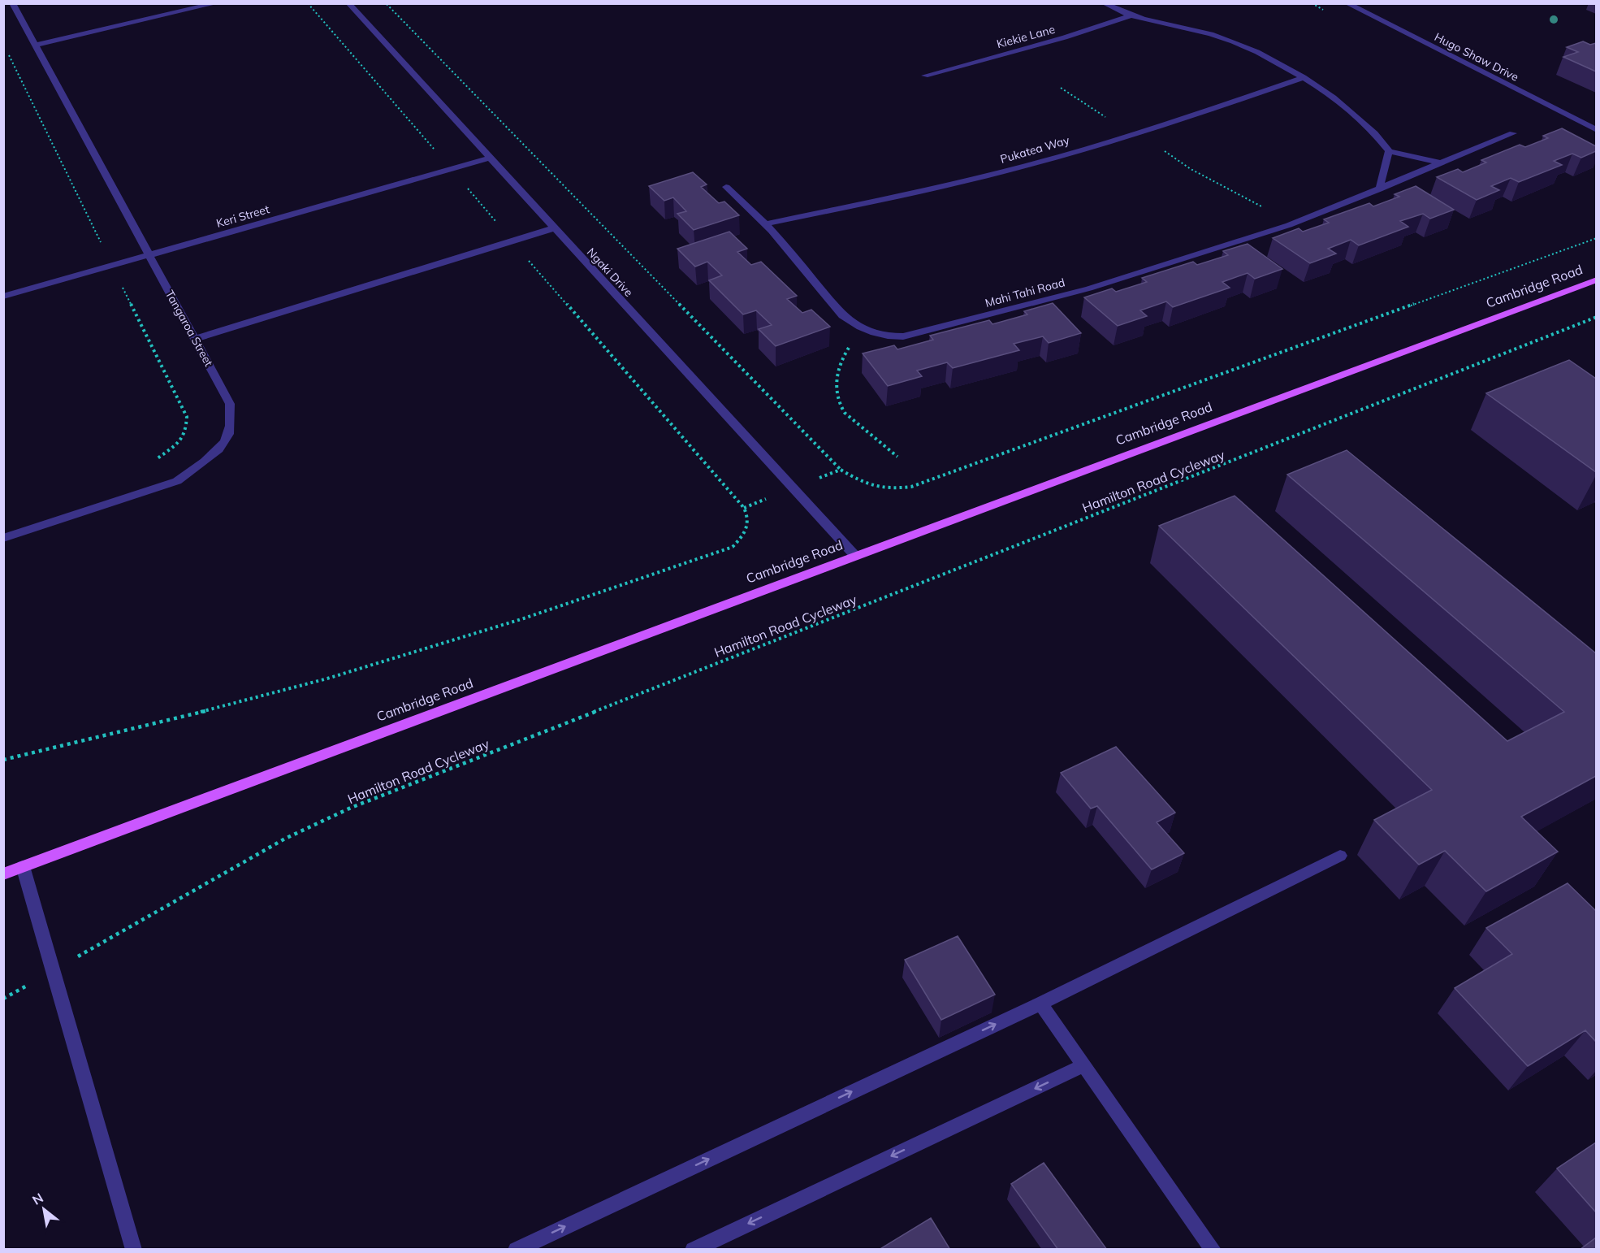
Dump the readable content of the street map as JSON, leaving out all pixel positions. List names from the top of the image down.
{
  "streets": {
    "main road": ["Cambridge Road"],
    "street": [
      "Kiekie Lane",
      "Hugo Shaw Drive",
      "Pukatea Way",
      "Keri Street",
      "Ngaki Drive",
      "Mahi Tahi Road",
      "Tangaroa Street"
    ],
    "path": ["Hamilton Road Cycleway"]
  },
  "crossings": [
    ["Pukatea Way", "Mahi Tahi Road"],
    ["Keri Street", "Ngaki Drive"],
    ["Keri Street", "Tangaroa Street"],
    ["Ngaki Drive", "Cambridge Road"]
  ],
  "north": "top left"
}
